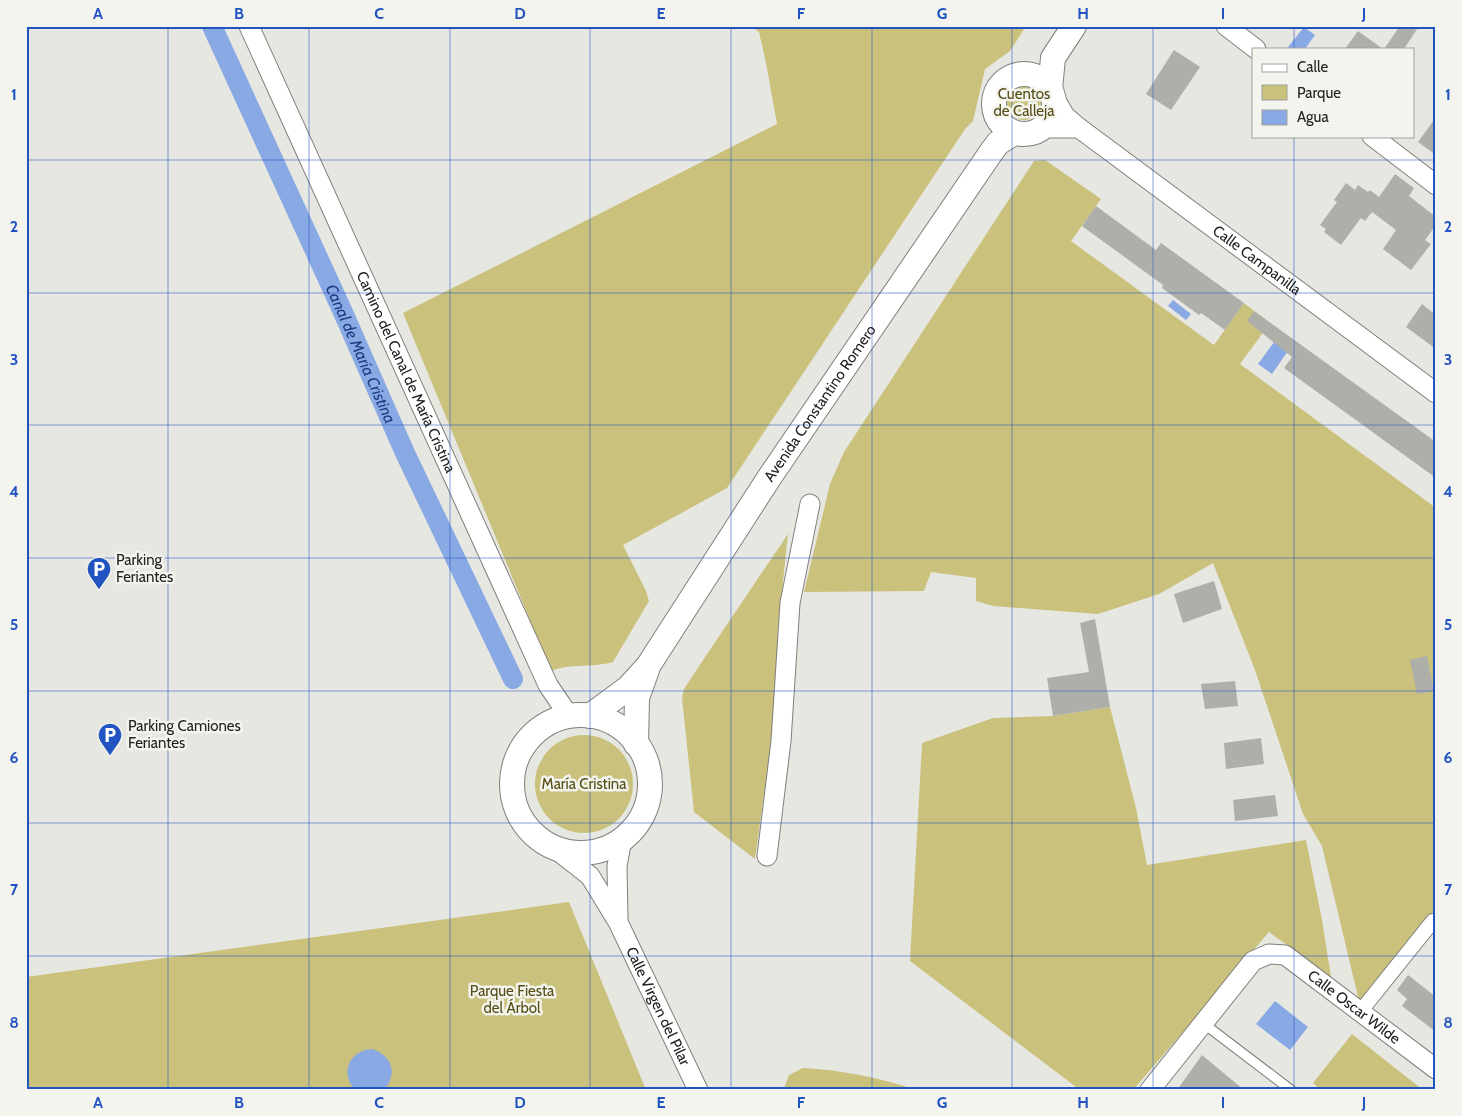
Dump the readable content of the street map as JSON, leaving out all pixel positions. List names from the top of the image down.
{
  "streets": {
    "street": [
      "Calle Campanilla",
      "Camino del Canal de María Cristina",
      "Avenida Constantino Romero",
      "Calle Virgen del Pilar",
      "Calle Oscar Wilde"
    ]
  },
  "crossings": [
    ["Calle Campanilla", "Avenida Constantino Romero"],
    ["Camino del Canal de María Cristina", "Avenida Constantino Romero"],
    ["Camino del Canal de María Cristina", "Calle Virgen del Pilar"],
    ["Avenida Constantino Romero", "Calle Virgen del Pilar"]
  ],
  "water": ["Canal de María Cristina"],
  "parks": ["Cuentos de Calleja", "María Cristina", "Parque Fiesta del Árbol"],
  "places": {
    "parking": ["Parking Feriantes", "Parking Camiones Feriantes"]
  },
  "legend": ["Calle", "Parque", "Agua"],
  "grid": {
    "columns": [
      "A",
      "B",
      "C",
      "D",
      "E",
      "F",
      "G",
      "H",
      "I",
      "J"
    ],
    "rows": [
      "1",
      "2",
      "3",
      "4",
      "5",
      "6",
      "7",
      "8"
    ]
  }
}
